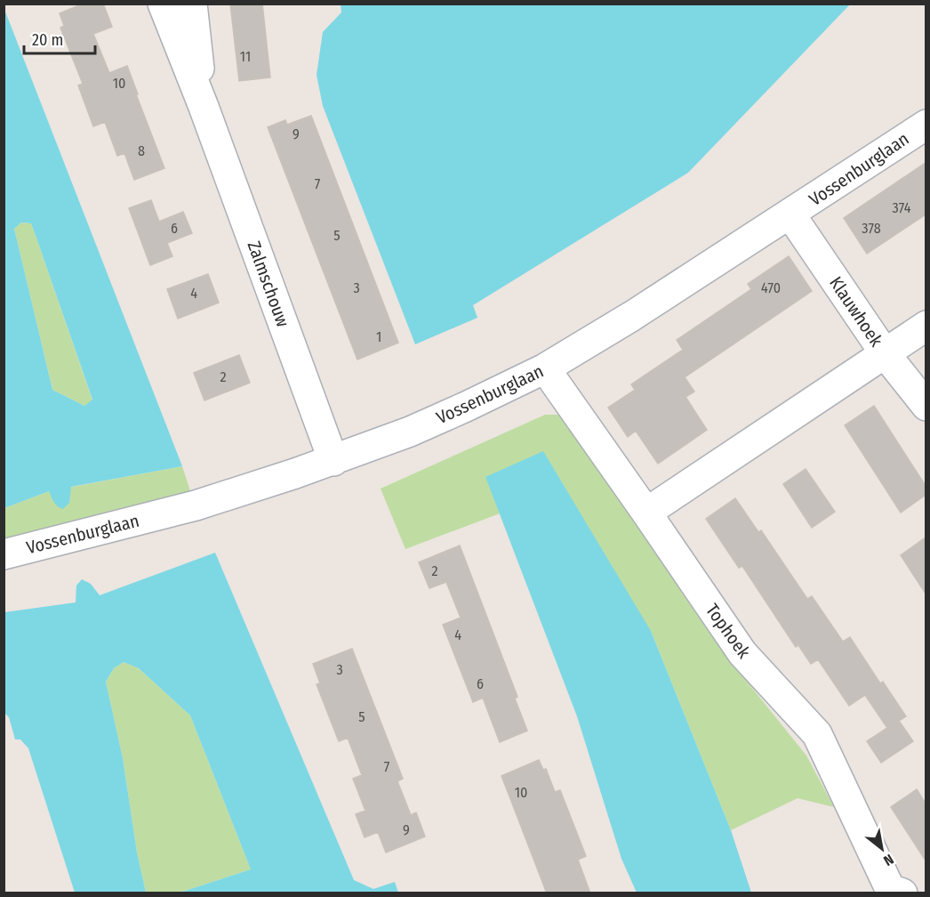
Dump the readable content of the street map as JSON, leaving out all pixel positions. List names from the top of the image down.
{
  "streets": {
    "street": [
      "Vossenburglaan",
      "Zalmschouw",
      "Klauwhoek",
      "Tophoek"
    ]
  },
  "crossings": [
    ["Vossenburglaan", "Zalmschouw"],
    ["Vossenburglaan", "Klauwhoek"],
    ["Vossenburglaan", "Tophoek"]
  ],
  "house_numbers": [
    "11",
    "10",
    "9",
    "8",
    "7",
    "374",
    "6",
    "378",
    "5",
    "3",
    "470",
    "4",
    "1",
    "2",
    "2",
    "4",
    "3",
    "6",
    "5",
    "7",
    "10",
    "9"
  ],
  "scale_bar": "20 m",
  "north": "bottom right"
}
